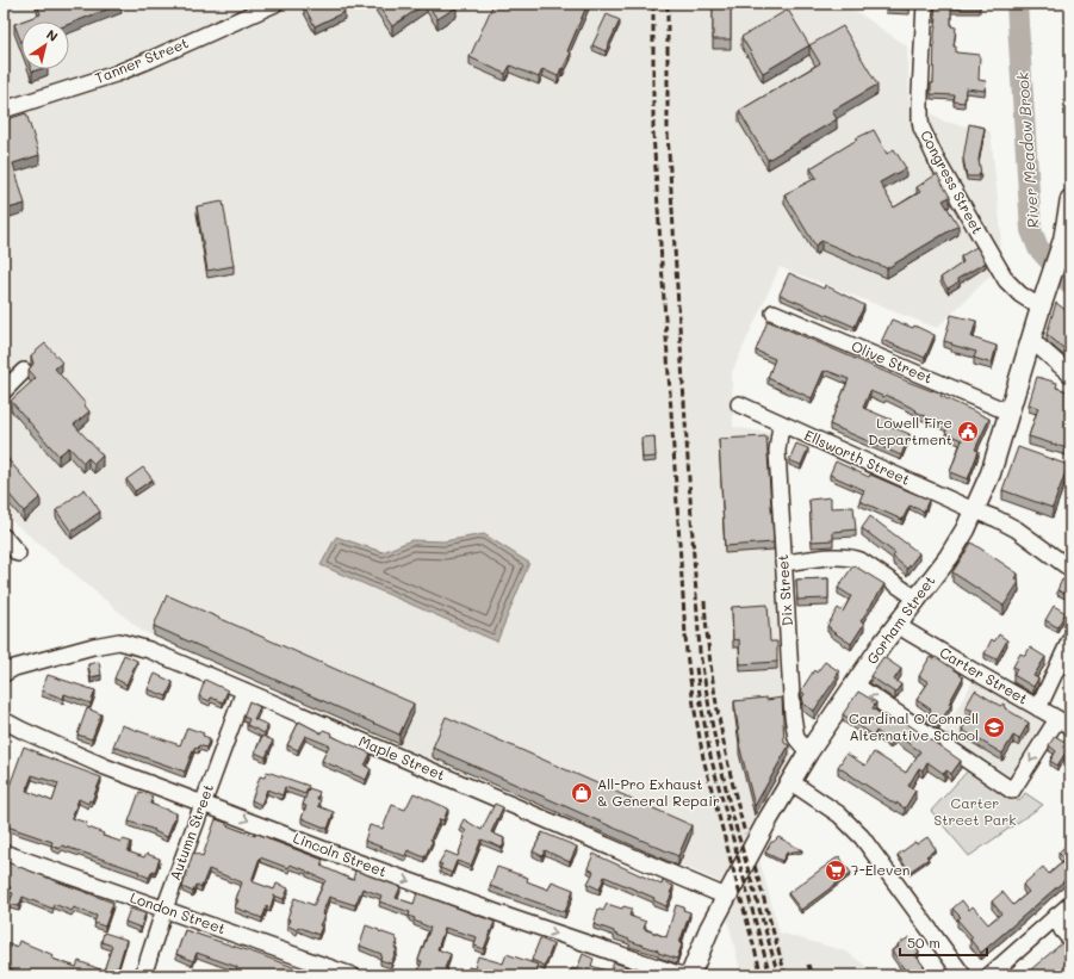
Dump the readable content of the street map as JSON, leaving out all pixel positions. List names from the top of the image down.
{
  "streets": {
    "main road": ["Gorham Street"],
    "street": [
      "Tanner Street",
      "Congress Street",
      "Olive Street",
      "Ellsworth Street",
      "Dix Street",
      "Carter Street",
      "Maple Street",
      "Autumn Street",
      "Lincoln Street",
      "London Street"
    ]
  },
  "crossings": [
    ["Congress Street", "Gorham Street"],
    ["Olive Street", "Gorham Street"],
    ["Ellsworth Street", "Dix Street"],
    ["Ellsworth Street", "Gorham Street"],
    ["Dix Street", "Gorham Street"],
    ["Gorham Street", "Carter Street"],
    ["Gorham Street", "Maple Street"],
    ["Maple Street", "Autumn Street"],
    ["Autumn Street", "Lincoln Street"],
    ["Autumn Street", "London Street"]
  ],
  "one_way": ["Lincoln Street"],
  "water": ["River Meadow Brook"],
  "parks": ["Carter Street Park"],
  "places": {
    "public building": ["Lowell Fire Department"],
    "school or university": ["Cardinal O'Connell Alternative School"],
    "shop": ["All-Pro Exhaust & General Repair"],
    "supermarket": ["7-Eleven"]
  },
  "scale_bar": "50 m",
  "north": "top right"
}
